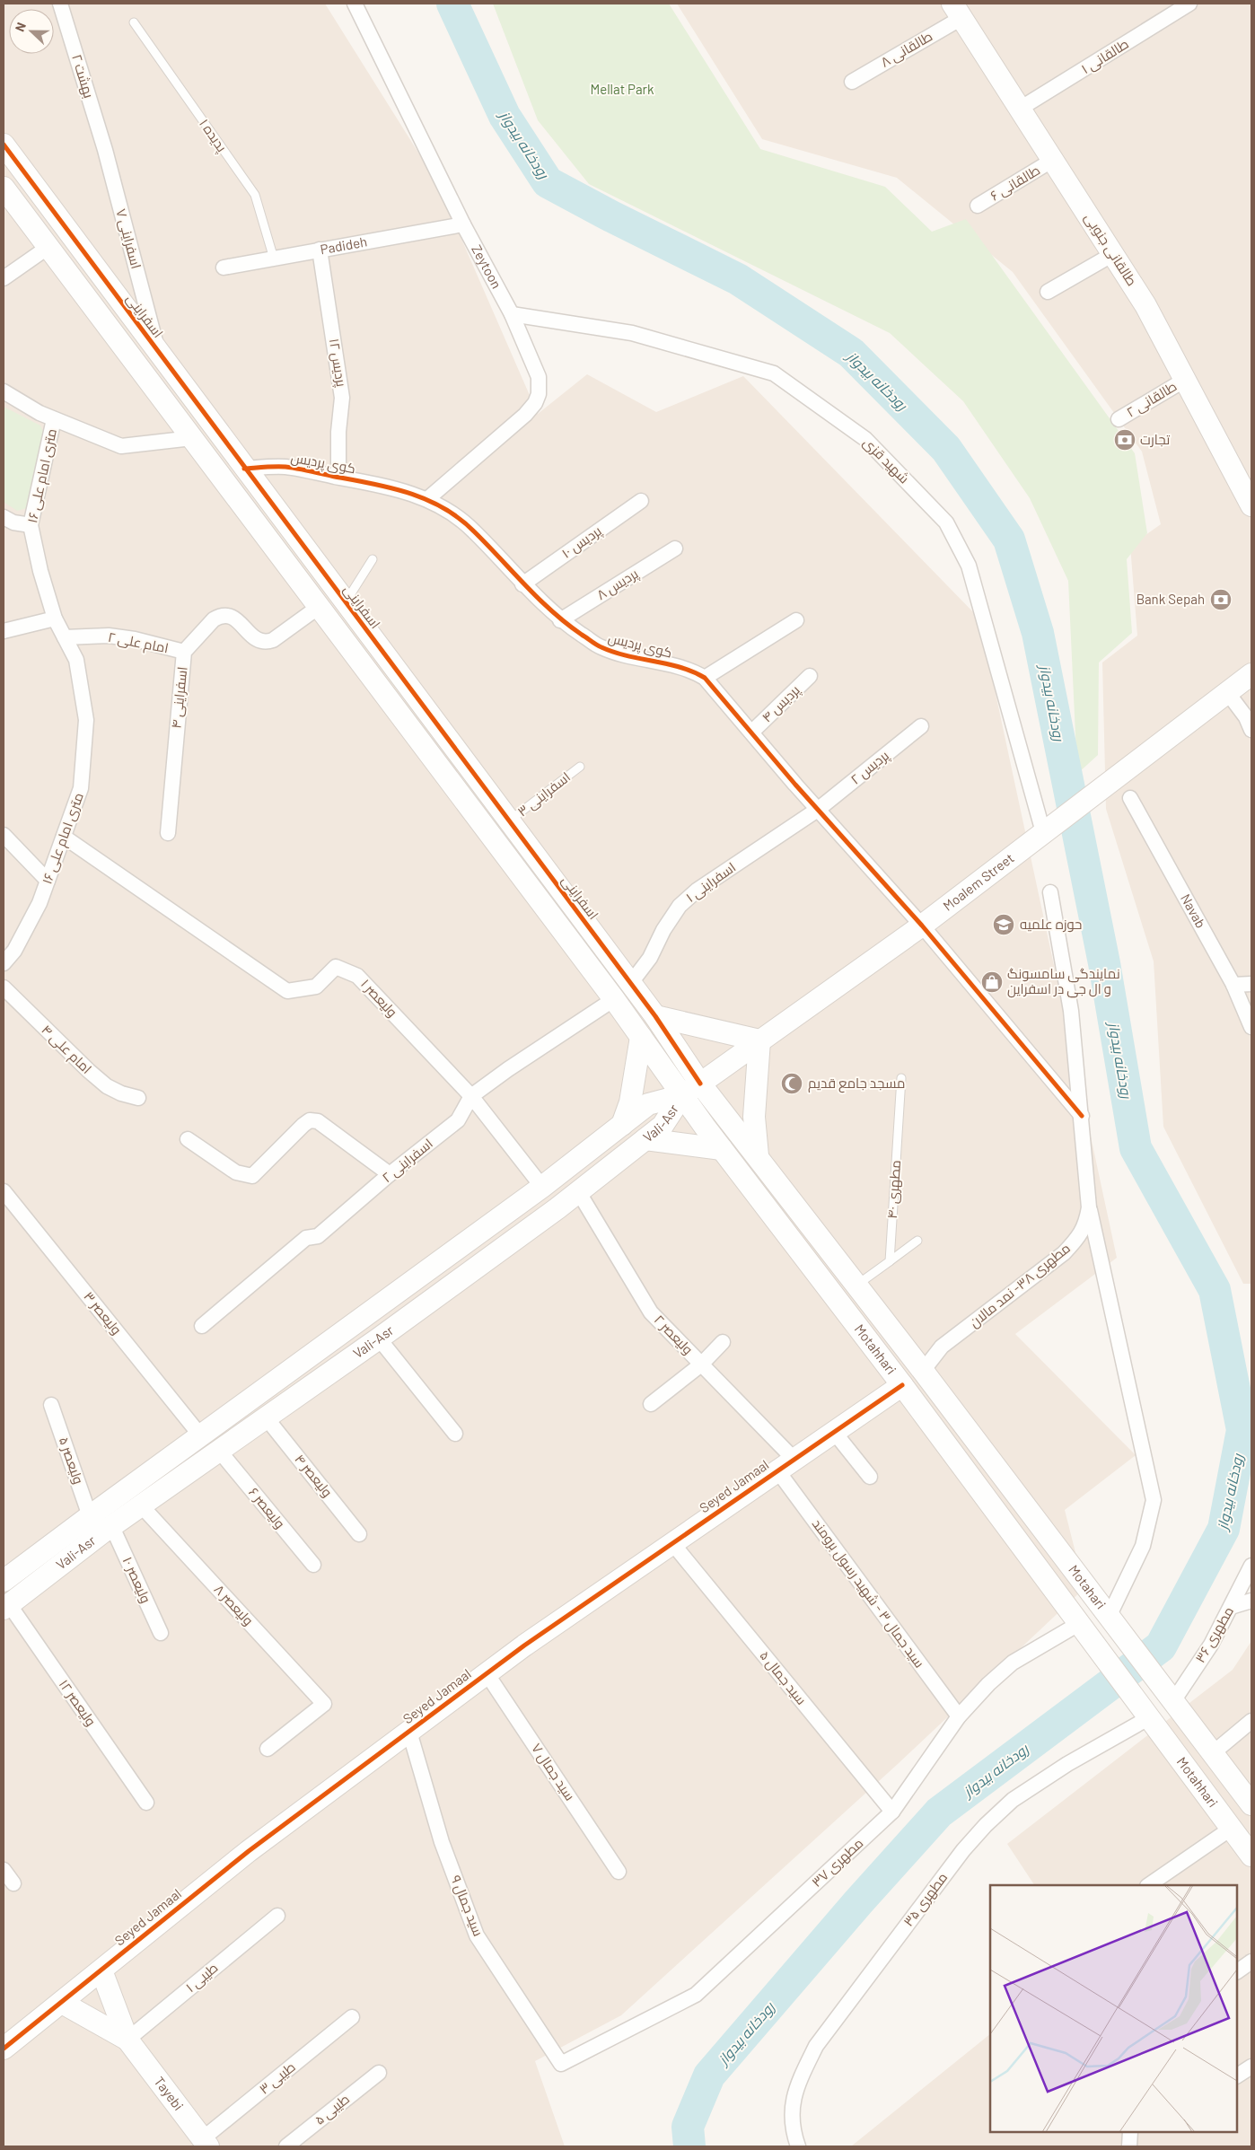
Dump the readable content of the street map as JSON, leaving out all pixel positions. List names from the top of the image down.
{
  "streets": {
    "main road": [
      "طالقانی جنوبی",
      "اسفراینی",
      "Moalem Street",
      "Vali-Asr",
      "Motahhari",
      "Seyed Jamaal",
      "Motahari",
      "Tayebi"
    ],
    "street": [
      "طالقانی ۸",
      "طالقانی ۱",
      "بهشت ۲",
      "طالقانی ۶",
      "اسفراینی ۷",
      "Padideh",
      "Zeytoon",
      "پردیس ۱۲",
      "طالقانی ۲",
      "شهید قزی",
      "کوی پردیس",
      "۱۶ متری امام علی",
      "پردیس ۱۰",
      "پردیس ۸",
      "امام علی ۲",
      "اسفراینی ۴",
      "پردیس ۴",
      "پردیس ۲",
      "اسفراینی ۱",
      "Navab",
      "ولیعصر ۱",
      "امام علی ۴",
      "اسفراینی ۲",
      "مطهری ۳۸- نمد مالان",
      "ولیعصر ۳",
      "ولیعصر ۲",
      "ولیعصر ۵",
      "ولیعصر ۴",
      "ولیعصر ۶",
      "ولیعصر ۱۰",
      "سید جمال ۳ - شهید رسول برومند",
      "ولیعصر ۸",
      "مطهری ۳۶",
      "سید جمال ۵",
      "ولیعصر ۱۲",
      "سید جمال ۷",
      "مطهری ۳۷",
      "مطهری ۳۵",
      "سید جمال ۹",
      "طیبی ۱",
      "طیبی ۳",
      "طیبی ۵"
    ],
    "lane": ["پدیده ۱", "اسفراینی ۳", "مطهری ۴۰"]
  },
  "crossings": [
    ["طالقانی ۸", "طالقانی جنوبی"],
    ["طالقانی ۱", "طالقانی جنوبی"],
    ["بهشت ۲", "اسفراینی ۷"],
    ["پدیده ۱", "Padideh"],
    ["طالقانی ۶", "طالقانی جنوبی"],
    ["اسفراینی ۷", "اسفراینی"],
    ["Padideh", "Zeytoon"],
    ["Padideh", "پردیس ۱۲"],
    ["طالقانی جنوبی", "طالقانی ۲"],
    ["Zeytoon", "شهید قزی"],
    ["Zeytoon", "کوی پردیس"],
    ["اسفراینی", "کوی پردیس"],
    ["اسفراینی", "اسفراینی ۳"],
    ["اسفراینی", "اسفراینی ۱"],
    ["اسفراینی", "Moalem Street"],
    ["اسفراینی", "Motahhari"],
    ["پردیس ۱۲", "کوی پردیس"],
    ["شهید قزی", "Moalem Street"],
    ["کوی پردیس", "پردیس ۱۰"],
    ["کوی پردیس", "پردیس ۸"],
    ["کوی پردیس", "پردیس ۴"],
    ["کوی پردیس", "پردیس ۲"],
    ["کوی پردیس", "اسفراینی ۱"],
    ["کوی پردیس", "Moalem Street"],
    ["کوی پردیس", "مطهری ۳۸- نمد مالان"],
    ["۱۶ متری امام علی", "امام علی ۲"],
    ["۱۶ متری امام علی", "ولیعصر ۱"],
    ["امام علی ۲", "اسفراینی ۴"],
    ["پردیس ۲", "اسفراینی ۱"],
    ["Moalem Street", "Vali-Asr"],
    ["Moalem Street", "Motahhari"],
    ["ولیعصر ۱", "Vali-Asr"],
    ["ولیعصر ۱", "اسفراینی ۲"],
    ["Vali-Asr", "ولیعصر ۳"],
    ["Vali-Asr", "ولیعصر ۲"],
    ["Vali-Asr", "Motahhari"],
    ["Vali-Asr", "ولیعصر ۵"],
    ["Vali-Asr", "ولیعصر ۴"],
    ["Vali-Asr", "ولیعصر ۶"],
    ["Vali-Asr", "ولیعصر ۱۰"],
    ["Vali-Asr", "ولیعصر ۸"],
    ["Vali-Asr", "ولیعصر ۱۲"],
    ["مطهری ۳۸- نمد مالان", "Motahhari"],
    ["مطهری ۳۸- نمد مالان", "Motahari"],
    ["ولیعصر ۲", "Seyed Jamaal"],
    ["ولیعصر ۲", "سید جمال ۳ - شهید رسول برومند"],
    ["Motahhari", "Seyed Jamaal"],
    ["Motahhari", "Motahari"],
    ["Motahhari", "مطهری ۳۷"],
    ["Motahhari", "مطهری ۳۵"],
    ["Seyed Jamaal", "سید جمال ۳ - شهید رسول برومند"],
    ["Seyed Jamaal", "سید جمال ۵"],
    ["Seyed Jamaal", "سید جمال ۷"],
    ["Seyed Jamaal", "سید جمال ۹"],
    ["Seyed Jamaal", "Tayebi"],
    ["Motahari", "مطهری ۳۶"],
    ["سید جمال ۳ - شهید رسول برومند", "مطهری ۳۷"],
    ["سید جمال ۵", "مطهری ۳۷"],
    ["مطهری ۳۷", "سید جمال ۹"],
    ["طیبی ۱", "Tayebi"],
    ["طیبی ۳", "Tayebi"]
  ],
  "water": ["رودخانه بیدواز"],
  "parks": ["Mellat Park"],
  "places": {
    "bank": ["تجارت", "Bank Sepah"],
    "school or university": ["حوزه علمیه"],
    "shop": ["نمایندگی سامسونگ و ال جی در اسفراین"],
    "mosque": ["مسجد جامع قدیم"]
  },
  "north": "left"
}
